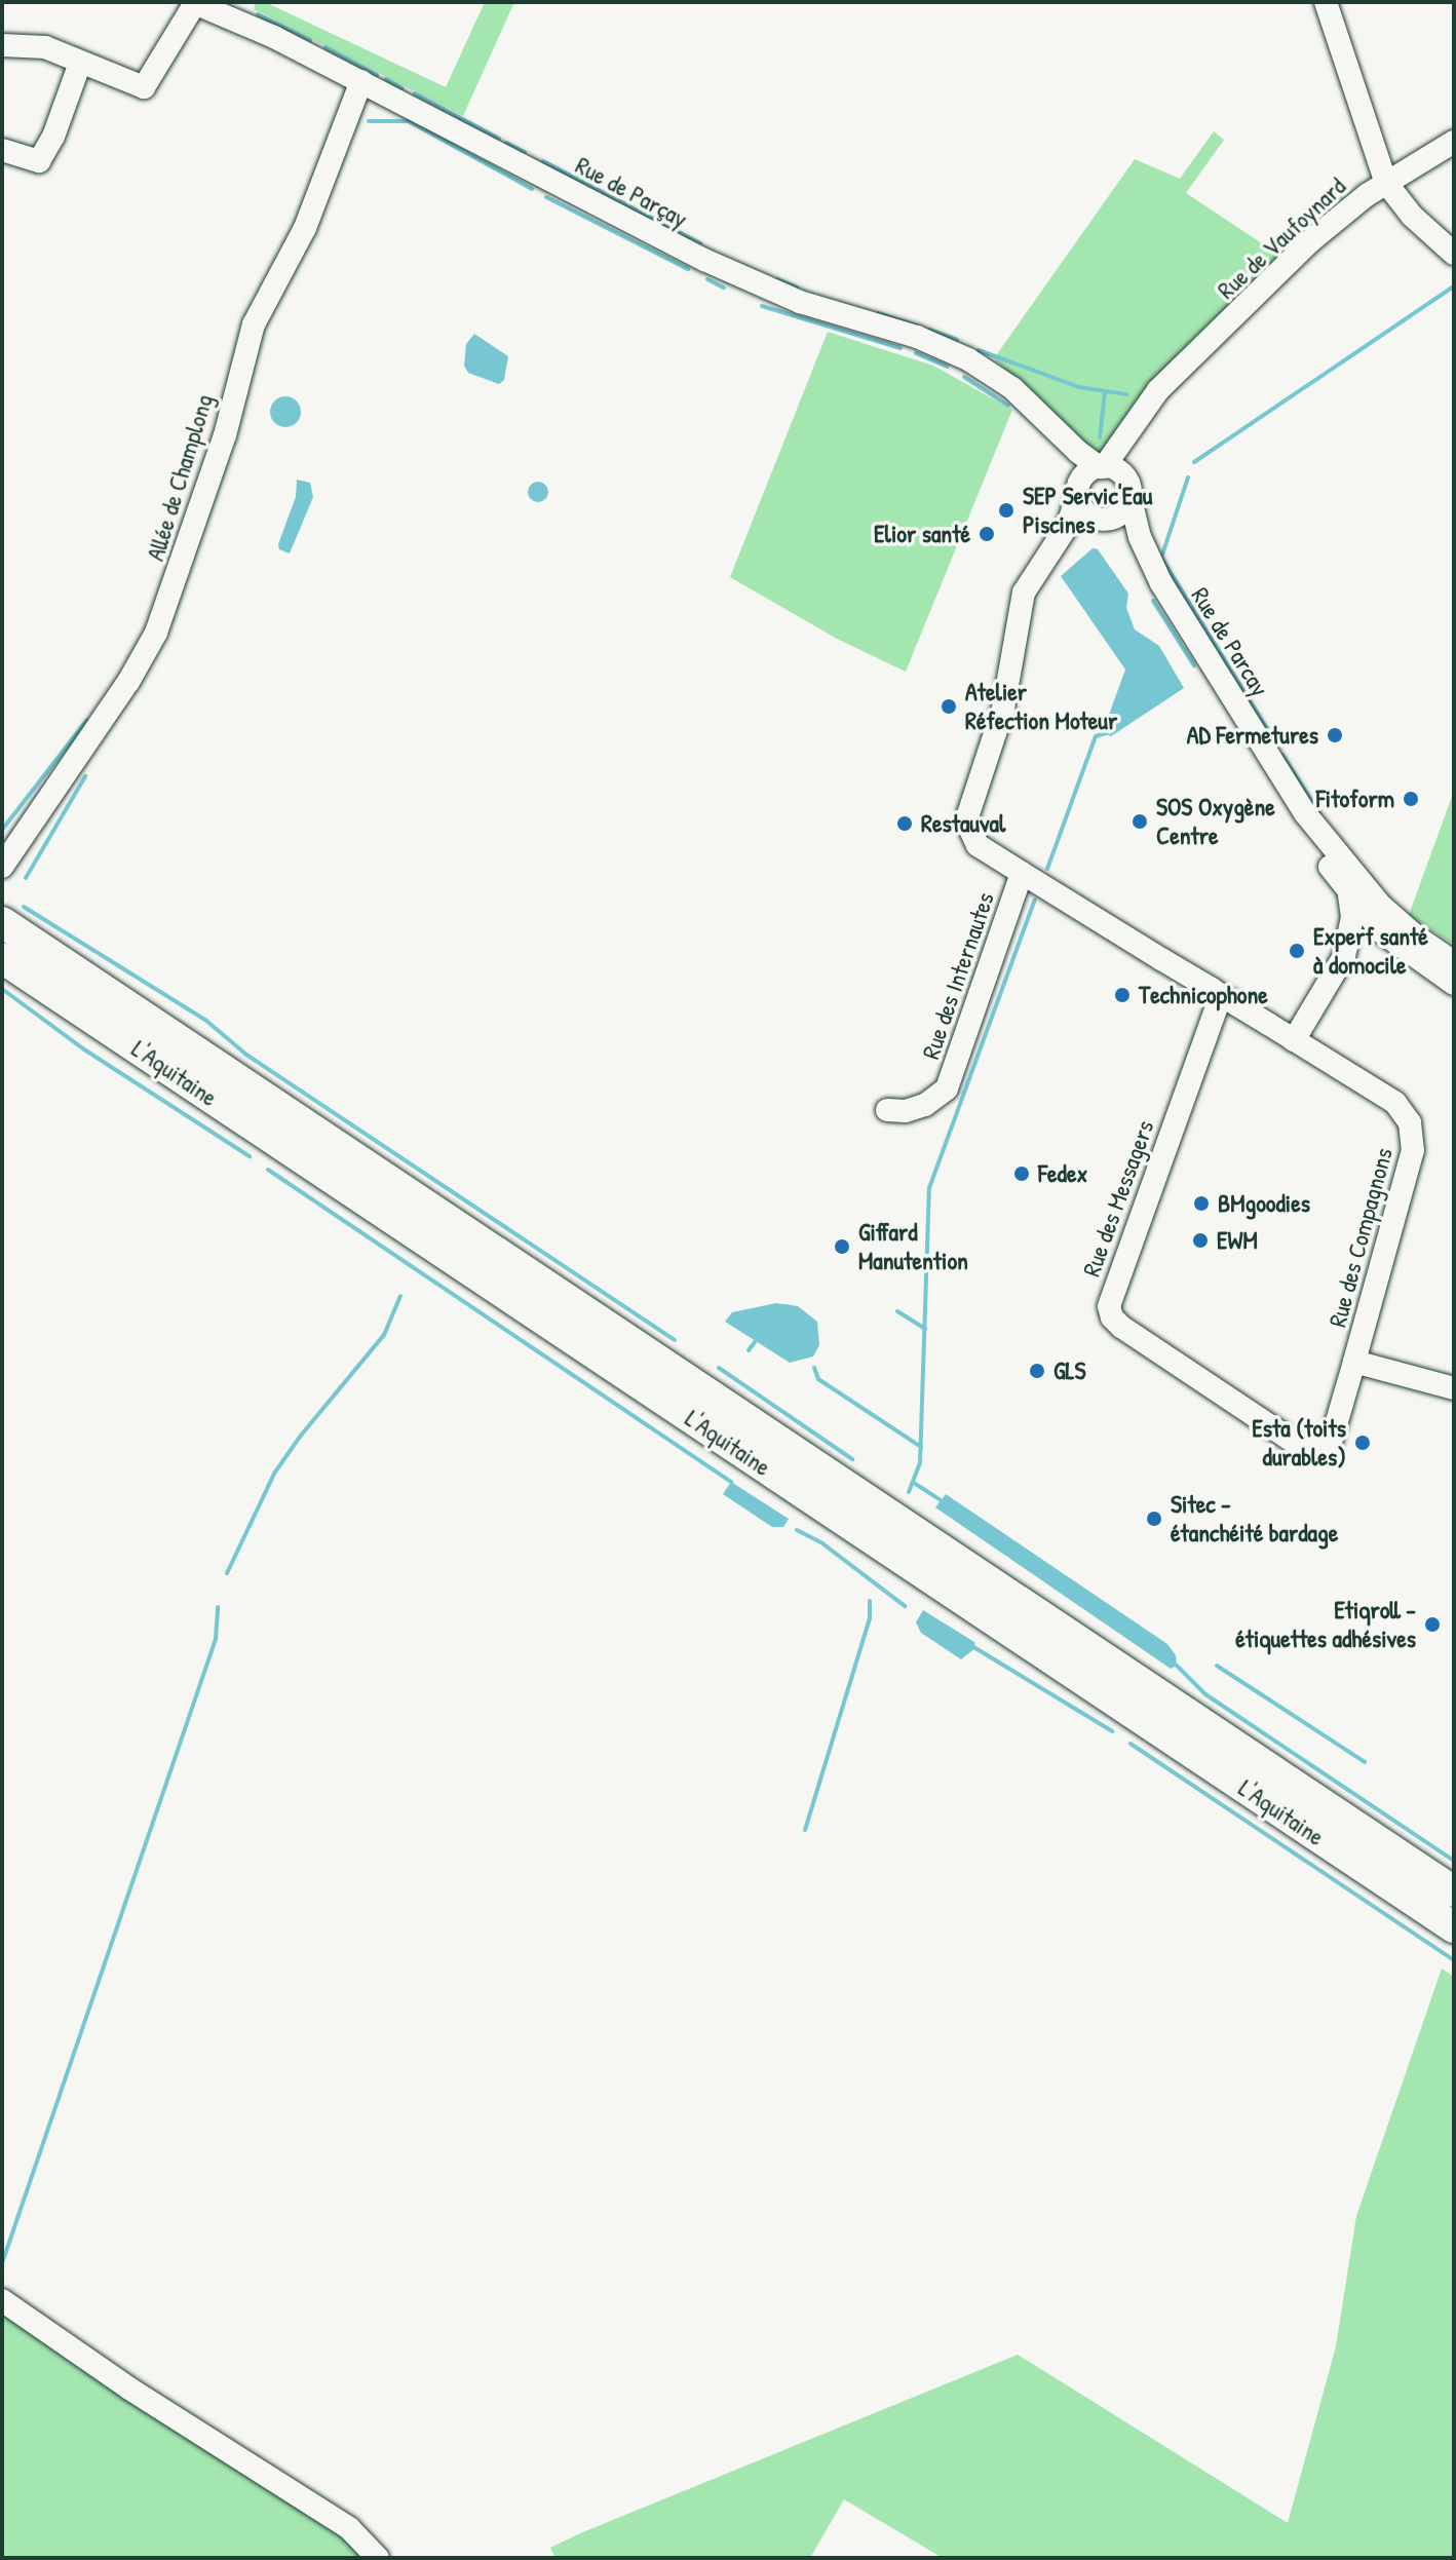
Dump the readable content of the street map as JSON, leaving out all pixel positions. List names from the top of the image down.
{
  "streets": {
    "highway": ["L'Aquitaine"],
    "street": [
      "Rue de Parçay",
      "Rue de Vaufoynard",
      "Allée de Champlong",
      "Rue de Parcay",
      "Rue des Internautes",
      "Rue des Messagers",
      "Rue des Compagnons"
    ]
  },
  "crossings": [
    ["Rue de Parçay", "Rue de Vaufoynard"],
    ["Rue de Parçay", "Allée de Champlong"],
    ["Rue de Parçay", "Rue de Parcay"],
    ["Rue de Parçay", "Rue des Internautes"],
    ["Rue de Vaufoynard", "Rue de Parcay"],
    ["Rue de Vaufoynard", "Rue des Internautes"],
    ["Rue de Parcay", "Rue des Internautes"],
    ["Rue des Messagers", "Rue des Compagnons"]
  ],
  "places": [
    "SEP Servic'Eau Piscines",
    "Elior santé",
    "Atelier Réfection Moteur",
    "AD Fermetures",
    "Fitoform",
    "SOS Oxygène Centre",
    "Restauval",
    "Experf santé à domocile",
    "Technicophone",
    "Fedex",
    "BMgoodies",
    "EWM",
    "Giffard Manutention",
    "GLS",
    "Esta (toits durables)",
    "Sitec - étanchéité bardage",
    "Etiqroll - étiquettes adhésives"
  ]
}
